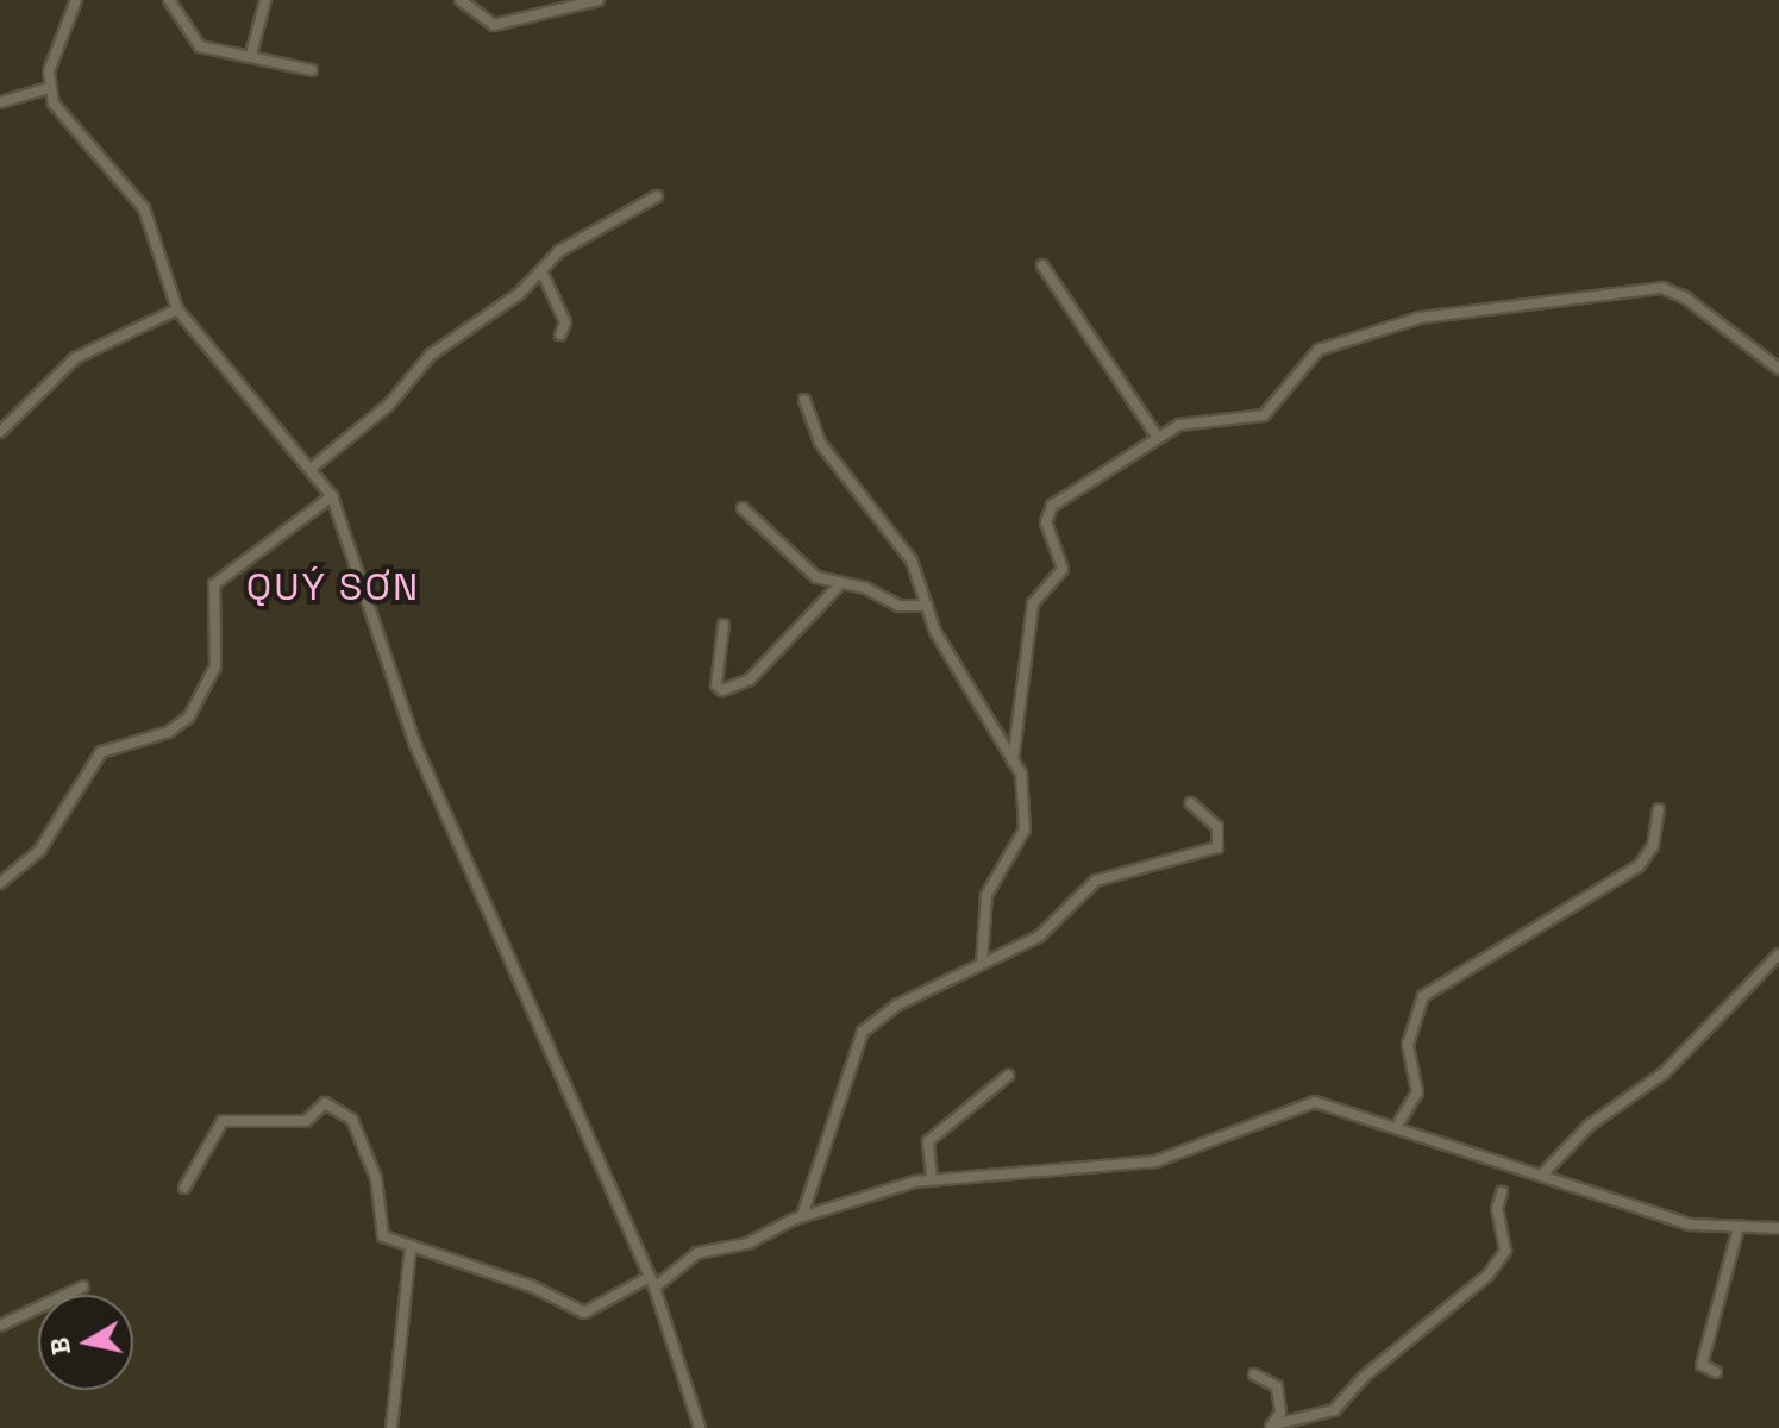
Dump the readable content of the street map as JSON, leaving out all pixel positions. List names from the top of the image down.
{
  "districts": ["QUÝ SƠN"],
  "north": "left"
}
